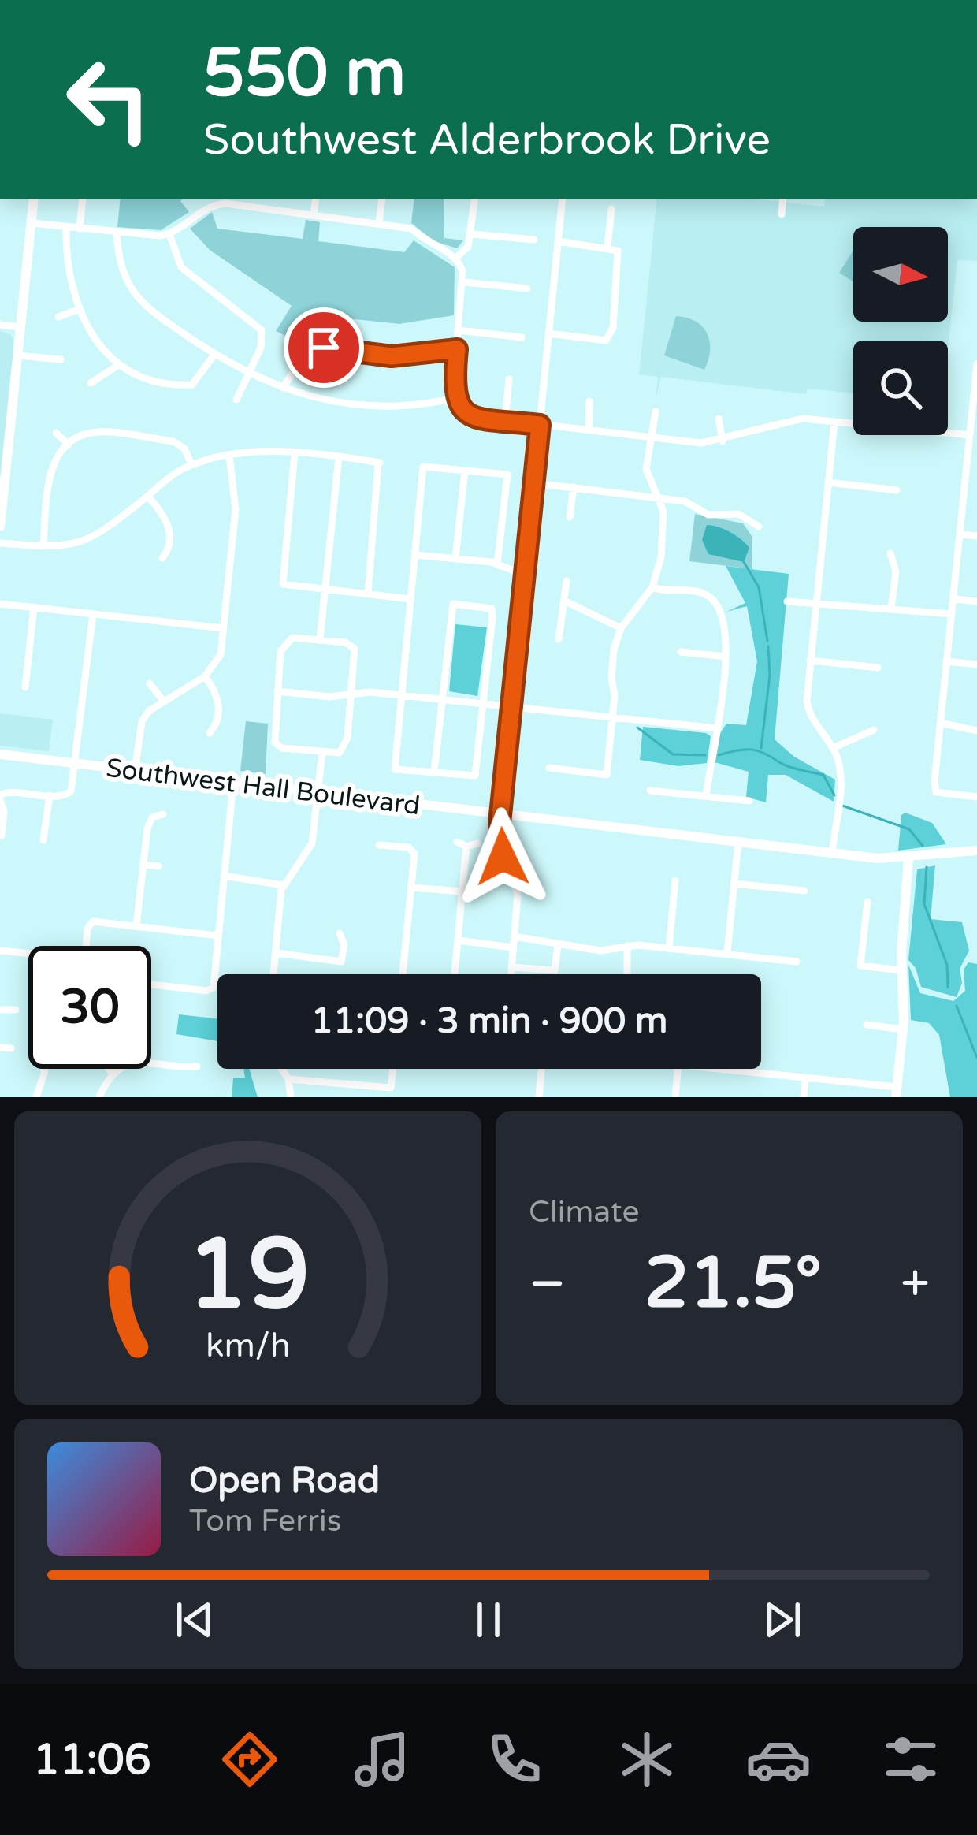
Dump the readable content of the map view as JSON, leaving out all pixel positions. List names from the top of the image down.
{
  "streets": {
    "main road": ["Southwest Hall Boulevard"]
  },
  "north": "right",
  "page": {
    "turn": ["550 m", "Southwest Alderbrook Drive"],
    "limit": "30",
    "trip": "11:09 · 3 min · 900 m",
    "tile": "Climate",
    "heat": ["−", "21.5°", "+"],
    "song": ["Open Road", "Tom Ferris"],
    "tabs": "11:06",
    "gauge": ["19", "km/h"]
  }
}
